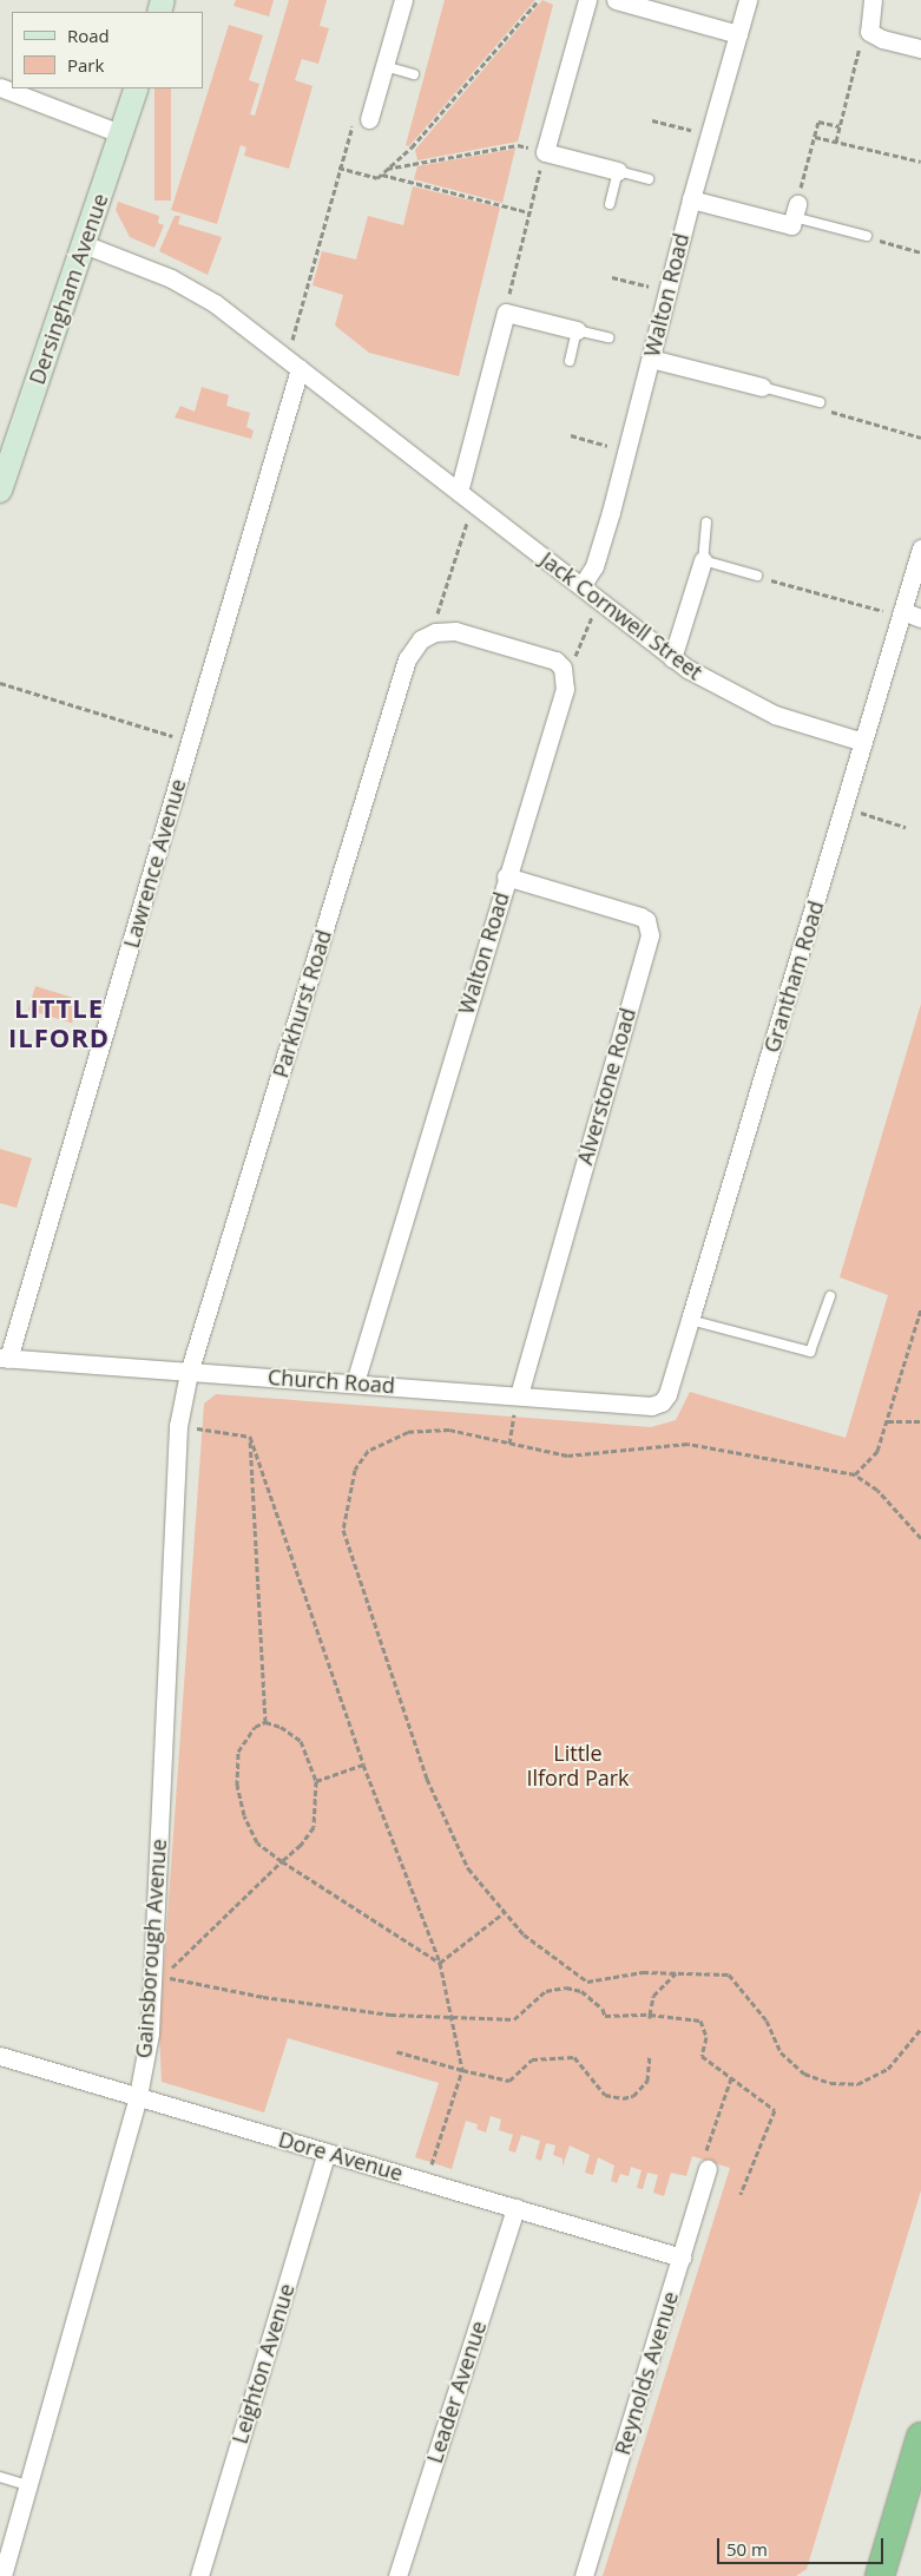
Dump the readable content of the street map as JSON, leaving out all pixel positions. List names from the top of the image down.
{
  "streets": {
    "main road": ["Dersingham Avenue"],
    "street": [
      "Walton Road",
      "Jack Cornwell Street",
      "Lawrence Avenue",
      "Grantham Road",
      "Parkhurst Road",
      "Alverstone Road",
      "Church Road",
      "Gainsborough Avenue",
      "Dore Avenue",
      "Leighton Avenue",
      "Reynolds Avenue",
      "Leader Avenue"
    ]
  },
  "crossings": [
    ["Dersingham Avenue", "Jack Cornwell Street"],
    ["Walton Road", "Jack Cornwell Street"],
    ["Walton Road", "Alverstone Road"],
    ["Walton Road", "Church Road"],
    ["Jack Cornwell Street", "Lawrence Avenue"],
    ["Jack Cornwell Street", "Grantham Road"],
    ["Lawrence Avenue", "Church Road"],
    ["Grantham Road", "Church Road"],
    ["Parkhurst Road", "Church Road"],
    ["Parkhurst Road", "Gainsborough Avenue"],
    ["Alverstone Road", "Church Road"],
    ["Church Road", "Gainsborough Avenue"],
    ["Gainsborough Avenue", "Dore Avenue"],
    ["Dore Avenue", "Leighton Avenue"],
    ["Dore Avenue", "Reynolds Avenue"],
    ["Dore Avenue", "Leader Avenue"]
  ],
  "districts": ["LITTLE ILFORD"],
  "parks": ["Little Ilford Park"],
  "legend": ["Road", "Park"],
  "scale_bar": "50 m"
}
